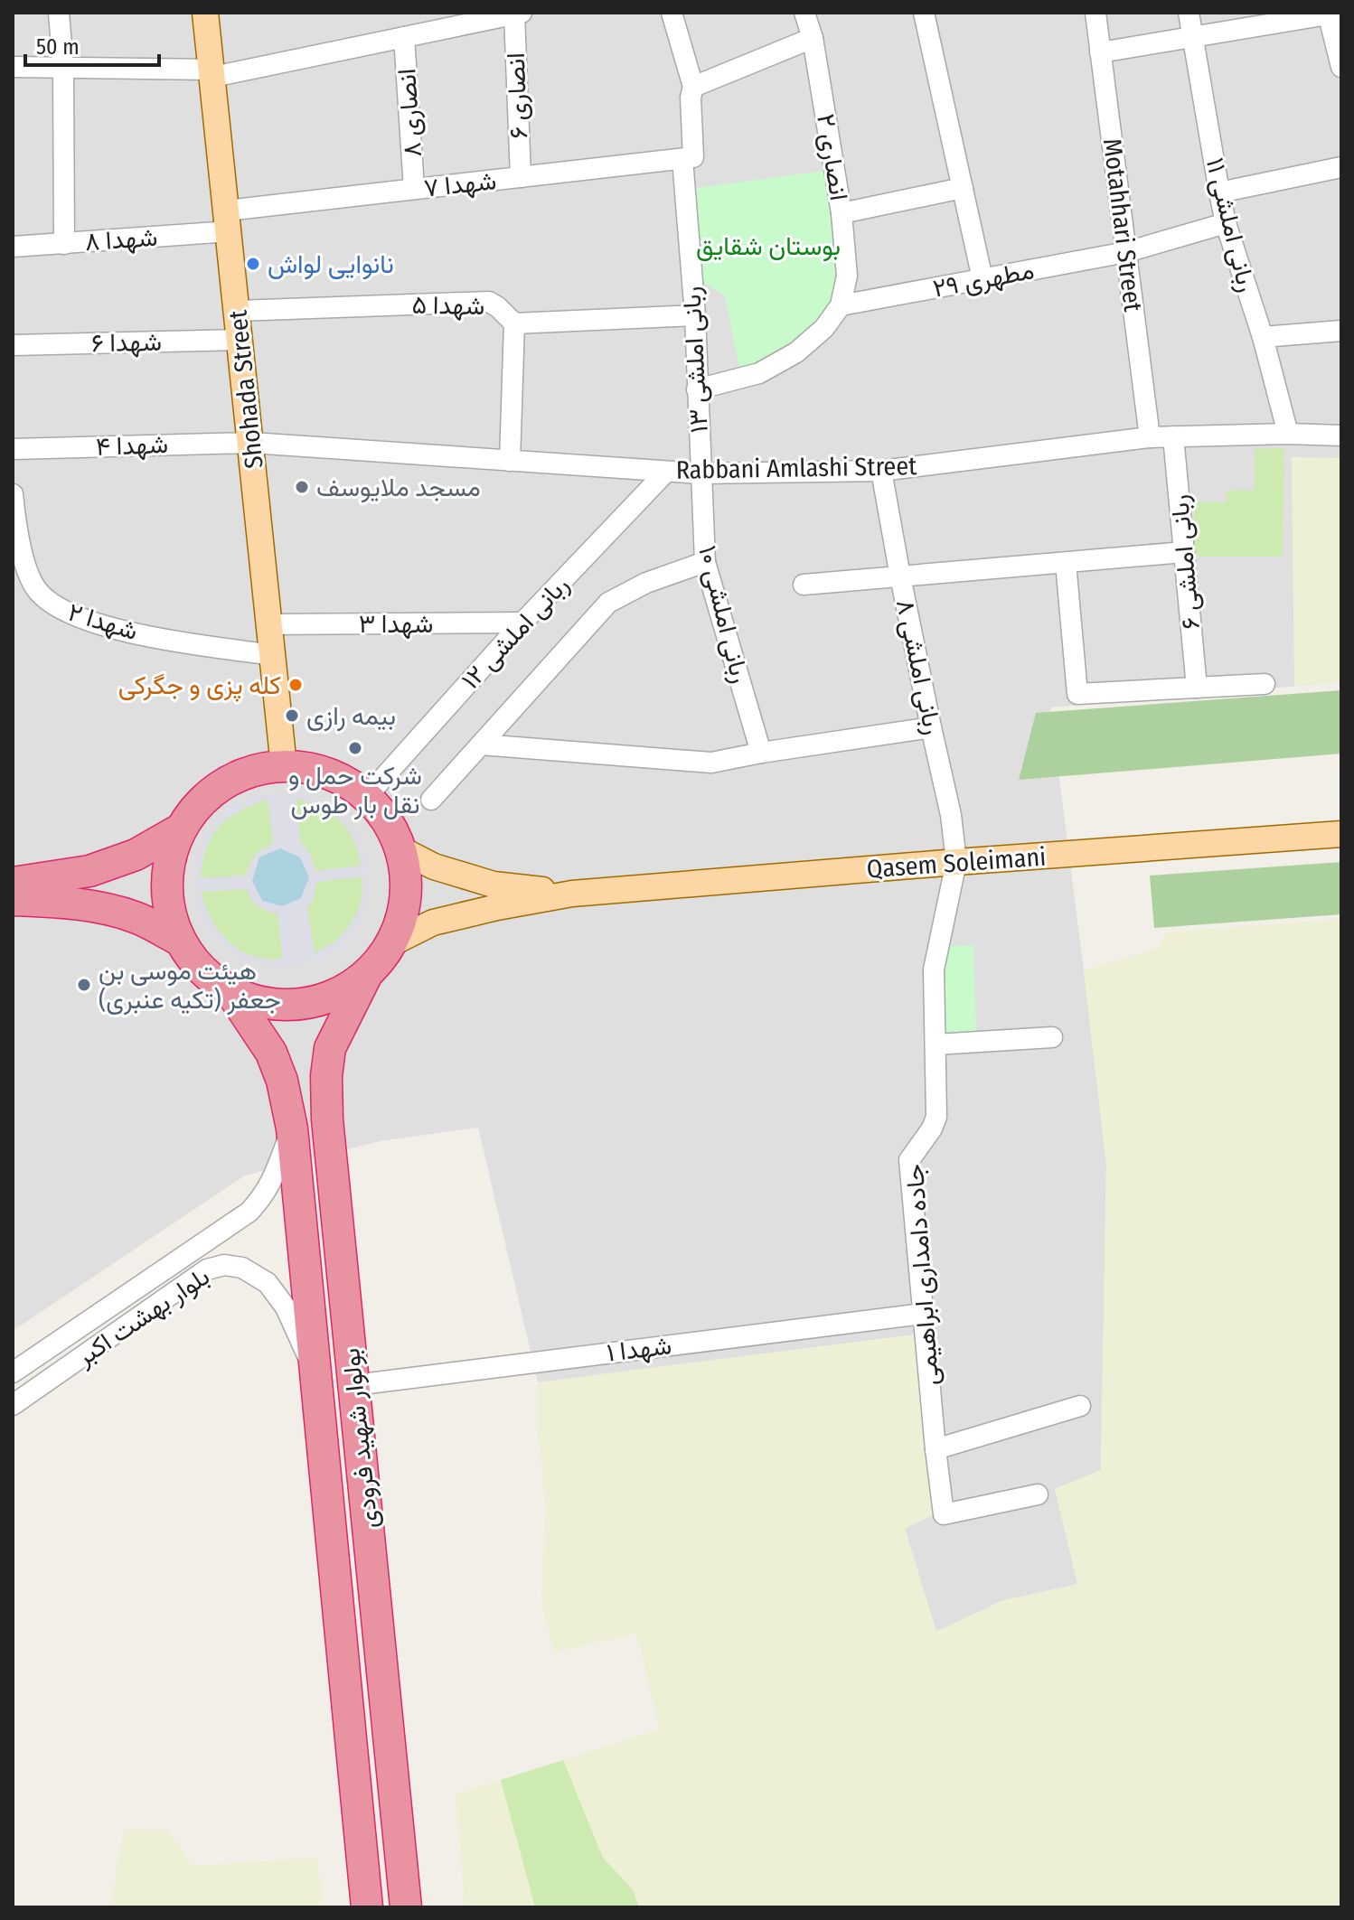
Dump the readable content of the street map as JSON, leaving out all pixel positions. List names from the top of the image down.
{
  "streets": {
    "highway": ["بولوار شهید فرودی"],
    "main road": ["Shohada Street", "Qasem Soleimani"],
    "street": [
      "انصاری ۶",
      "انصاری ۸",
      "انصاری ۲",
      "شهدا ۷",
      "Motahhari Street",
      "ربانی املشی ۱۱",
      "شهدا ۸",
      "مطهری ۲۹",
      "شهدا ۵",
      "شهدا ۶",
      "ربانی املشی ۱۳",
      "شهدا ۴",
      "Rabbani Amlashi Street",
      "ربانی املشی ۶",
      "ربانی املشی ۱۰",
      "شهدا ۲",
      "شهدا ۳",
      "ربانی املشی ۱۲",
      "ربانی املشی ۸",
      "جاده دامداری ابراهیمی",
      "بلوار بهشت اکبر",
      "شهدا ۱"
    ]
  },
  "crossings": [
    ["انصاری ۶", "شهدا ۷"],
    ["انصاری ۸", "شهدا ۷"],
    ["انصاری ۲", "مطهری ۲۹"],
    ["انصاری ۲", "ربانی املشی ۱۳"],
    ["شهدا ۷", "شهدا ۸"],
    ["شهدا ۷", "ربانی املشی ۱۳"],
    ["شهدا ۷", "Shohada Street"],
    ["Motahhari Street", "مطهری ۲۹"],
    ["Motahhari Street", "Rabbani Amlashi Street"],
    ["ربانی املشی ۱۱", "مطهری ۲۹"],
    ["ربانی املشی ۱۱", "Rabbani Amlashi Street"],
    ["شهدا ۸", "Shohada Street"],
    ["شهدا ۵", "ربانی املشی ۱۳"],
    ["شهدا ۵", "Shohada Street"],
    ["شهدا ۶", "Shohada Street"],
    ["ربانی املشی ۱۳", "Rabbani Amlashi Street"],
    ["ربانی املشی ۱۳", "ربانی املشی ۱۰"],
    ["Shohada Street", "شهدا ۴"],
    ["Shohada Street", "Rabbani Amlashi Street"],
    ["Shohada Street", "شهدا ۲"],
    ["Shohada Street", "شهدا ۳"],
    ["Shohada Street", "ربانی املشی ۱۲"],
    ["Shohada Street", "Qasem Soleimani"],
    ["Shohada Street", "بولوار شهید فرودی"],
    ["شهدا ۴", "Rabbani Amlashi Street"],
    ["Rabbani Amlashi Street", "ربانی املشی ۶"],
    ["Rabbani Amlashi Street", "ربانی املشی ۱۰"],
    ["Rabbani Amlashi Street", "ربانی املشی ۱۲"],
    ["Rabbani Amlashi Street", "ربانی املشی ۸"],
    ["شهدا ۳", "ربانی املشی ۱۲"],
    ["ربانی املشی ۱۲", "Qasem Soleimani"],
    ["ربانی املشی ۱۲", "بولوار شهید فرودی"],
    ["ربانی املشی ۸", "Qasem Soleimani"],
    ["ربانی املشی ۸", "جاده دامداری ابراهیمی"],
    ["Qasem Soleimani", "جاده دامداری ابراهیمی"],
    ["Qasem Soleimani", "بولوار شهید فرودی"],
    ["جاده دامداری ابراهیمی", "شهدا ۱"],
    ["بلوار بهشت اکبر", "بولوار شهید فرودی"],
    ["شهدا ۱", "بولوار شهید فرودی"]
  ],
  "parks": ["بوستان شقایق"],
  "places": [
    "نانوایی لواش",
    "مسجد ملایوسف",
    "کله پزی و جگرکی",
    "بیمه رازی",
    "شرکت حمل و نقل بار طوس",
    "هيئت موسی بن جعفر (تکیه عنبری)"
  ],
  "scale_bar": "50 m"
}
